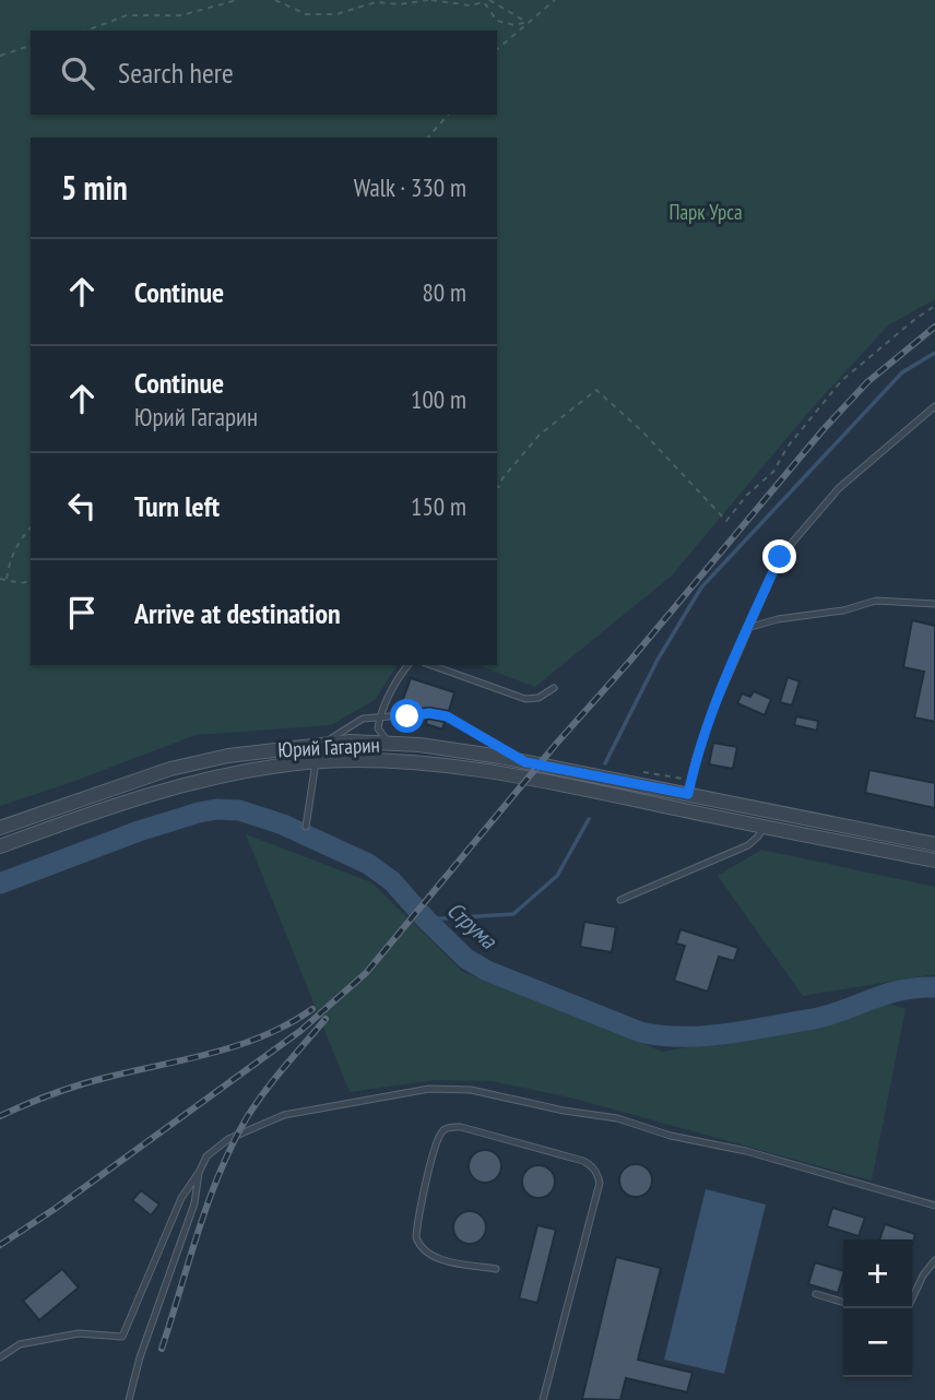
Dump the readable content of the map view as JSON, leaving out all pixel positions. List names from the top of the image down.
{
  "streets": {
    "street": ["Юрий Гагарин"]
  },
  "water": ["Струма"],
  "parks": ["Парк Урса"],
  "page": {
    "search": "Search here",
    "heading": ["5 min", "Walk · 330 m"],
    "list": [
      ["Continue", "80 m"],
      ["Continue", "Юрий Гагарин", "100 m"],
      ["Turn left", "150 m"],
      "Arrive at destination"
    ],
    "map_buttons": ["+", "−"]
  }
}
